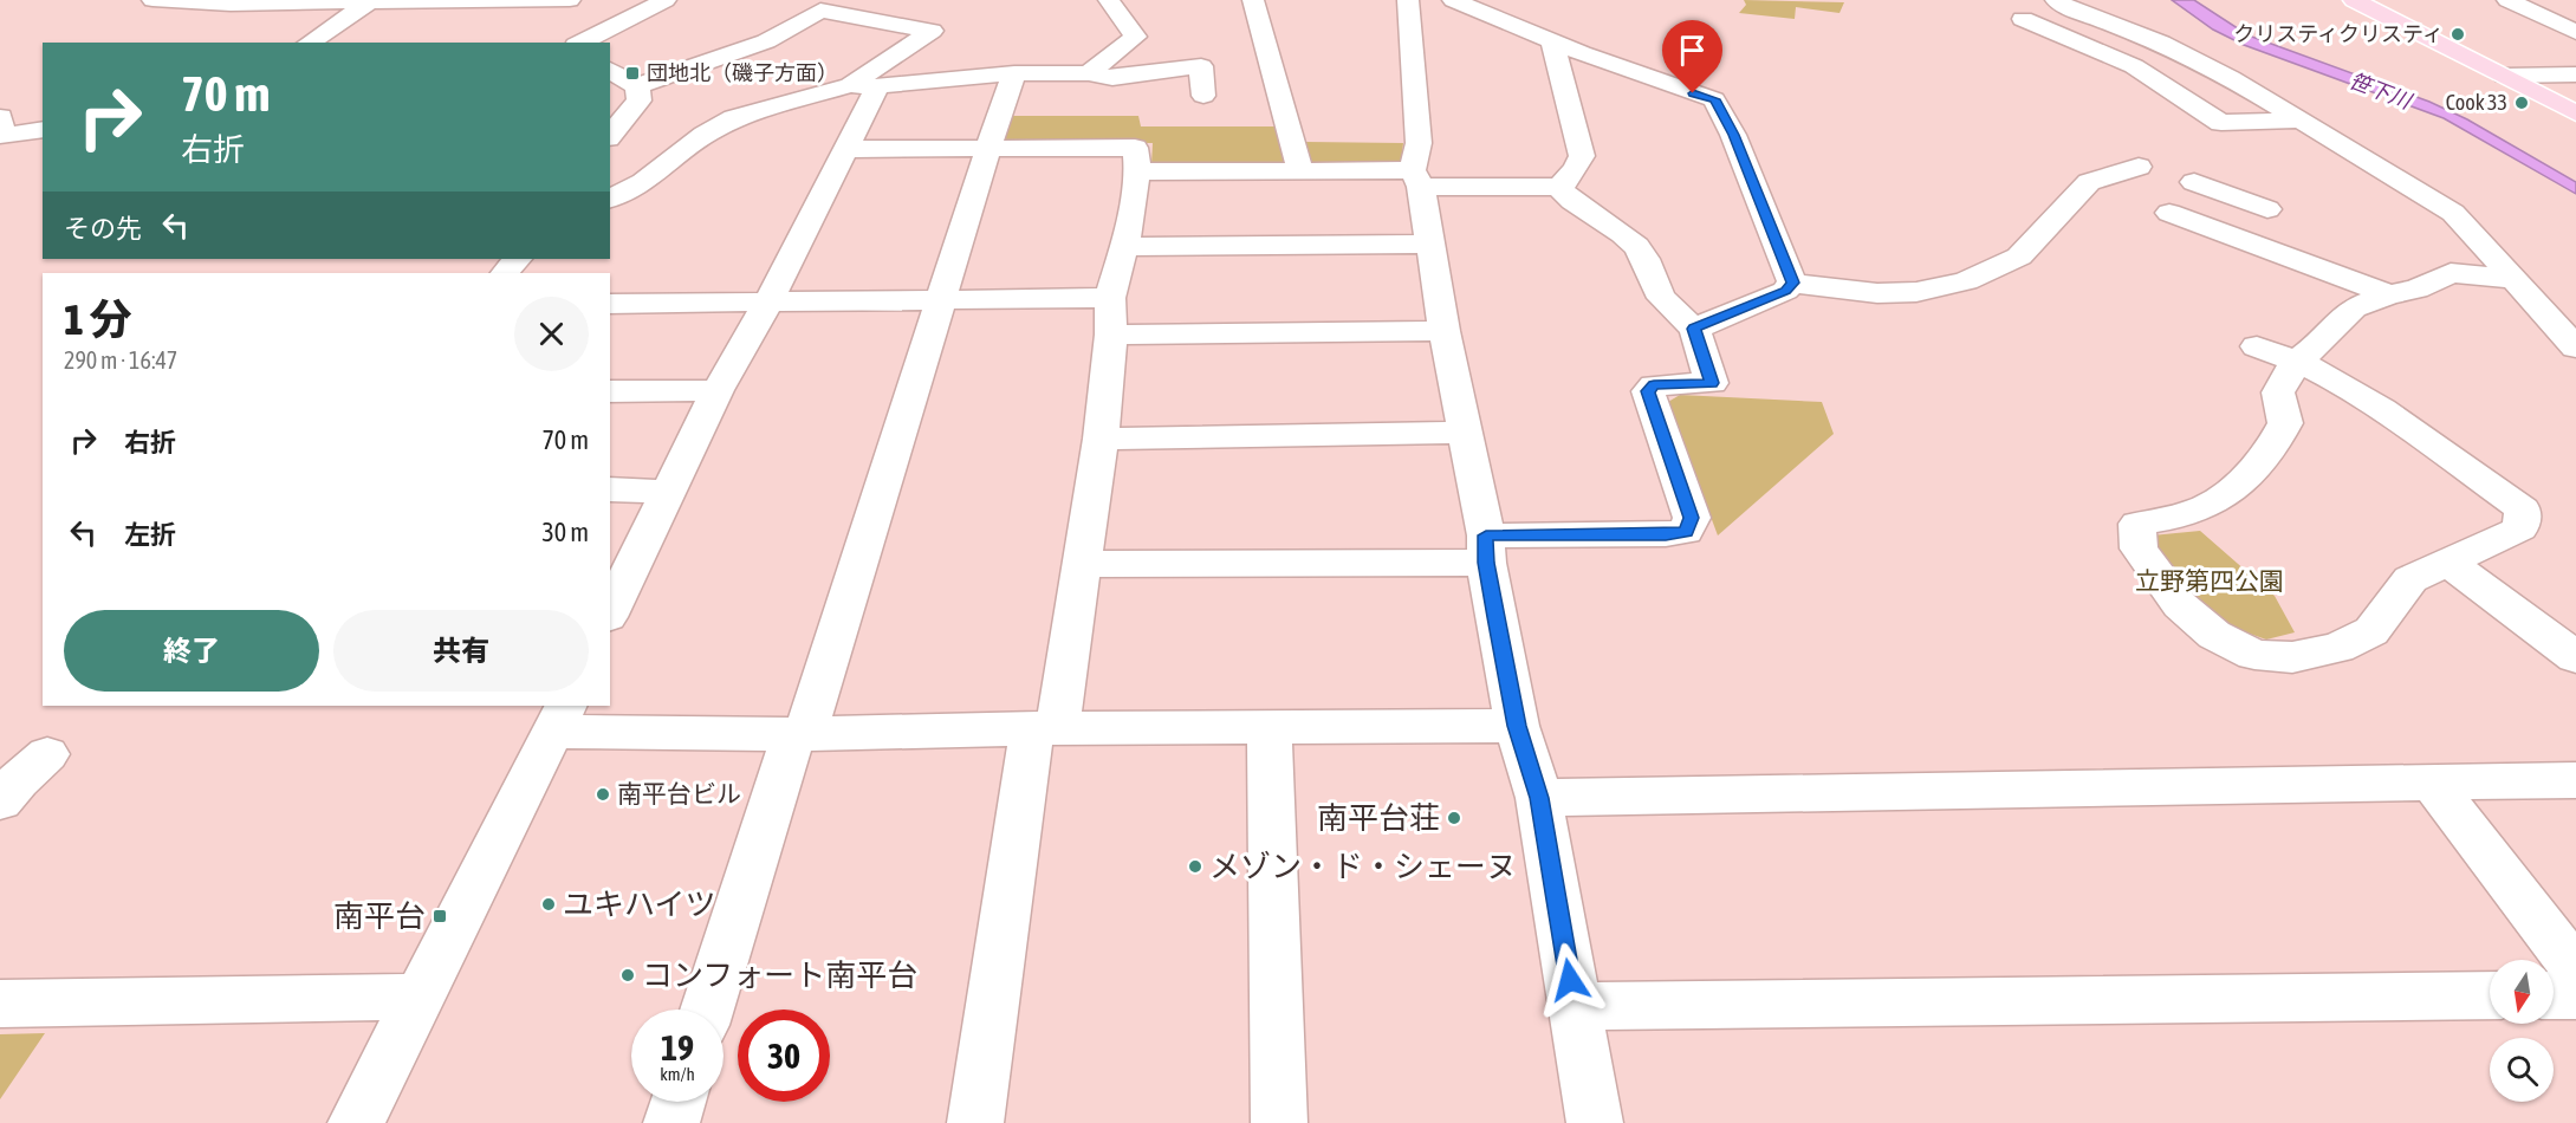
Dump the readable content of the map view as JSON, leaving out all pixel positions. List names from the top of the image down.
{
  "water": ["笹下川"],
  "parks": ["立野第四公園"],
  "places": {
    "other": [
      "クリスティクリスティ",
      "Cook 33",
      "南平台ビル",
      "南平台荘",
      "メゾン・ド・シェーヌ",
      "ユキハイツ",
      "コンフォート南平台"
    ],
    "transit": ["団地北（磯子方面）", "南平台"]
  },
  "north": "bottom",
  "page": {
    "turn": ["70 m", "右折"],
    "then": "その先",
    "heading": ["1 分", "290 m · 16:47"],
    "list": [
      {
        "name": "右折",
        "value": "70 m"
      },
      {
        "name": "左折",
        "value": "30 m"
      }
    ],
    "buttons": ["終了", "共有"],
    "speed": "19 km/h",
    "limit": "30"
  }
}
